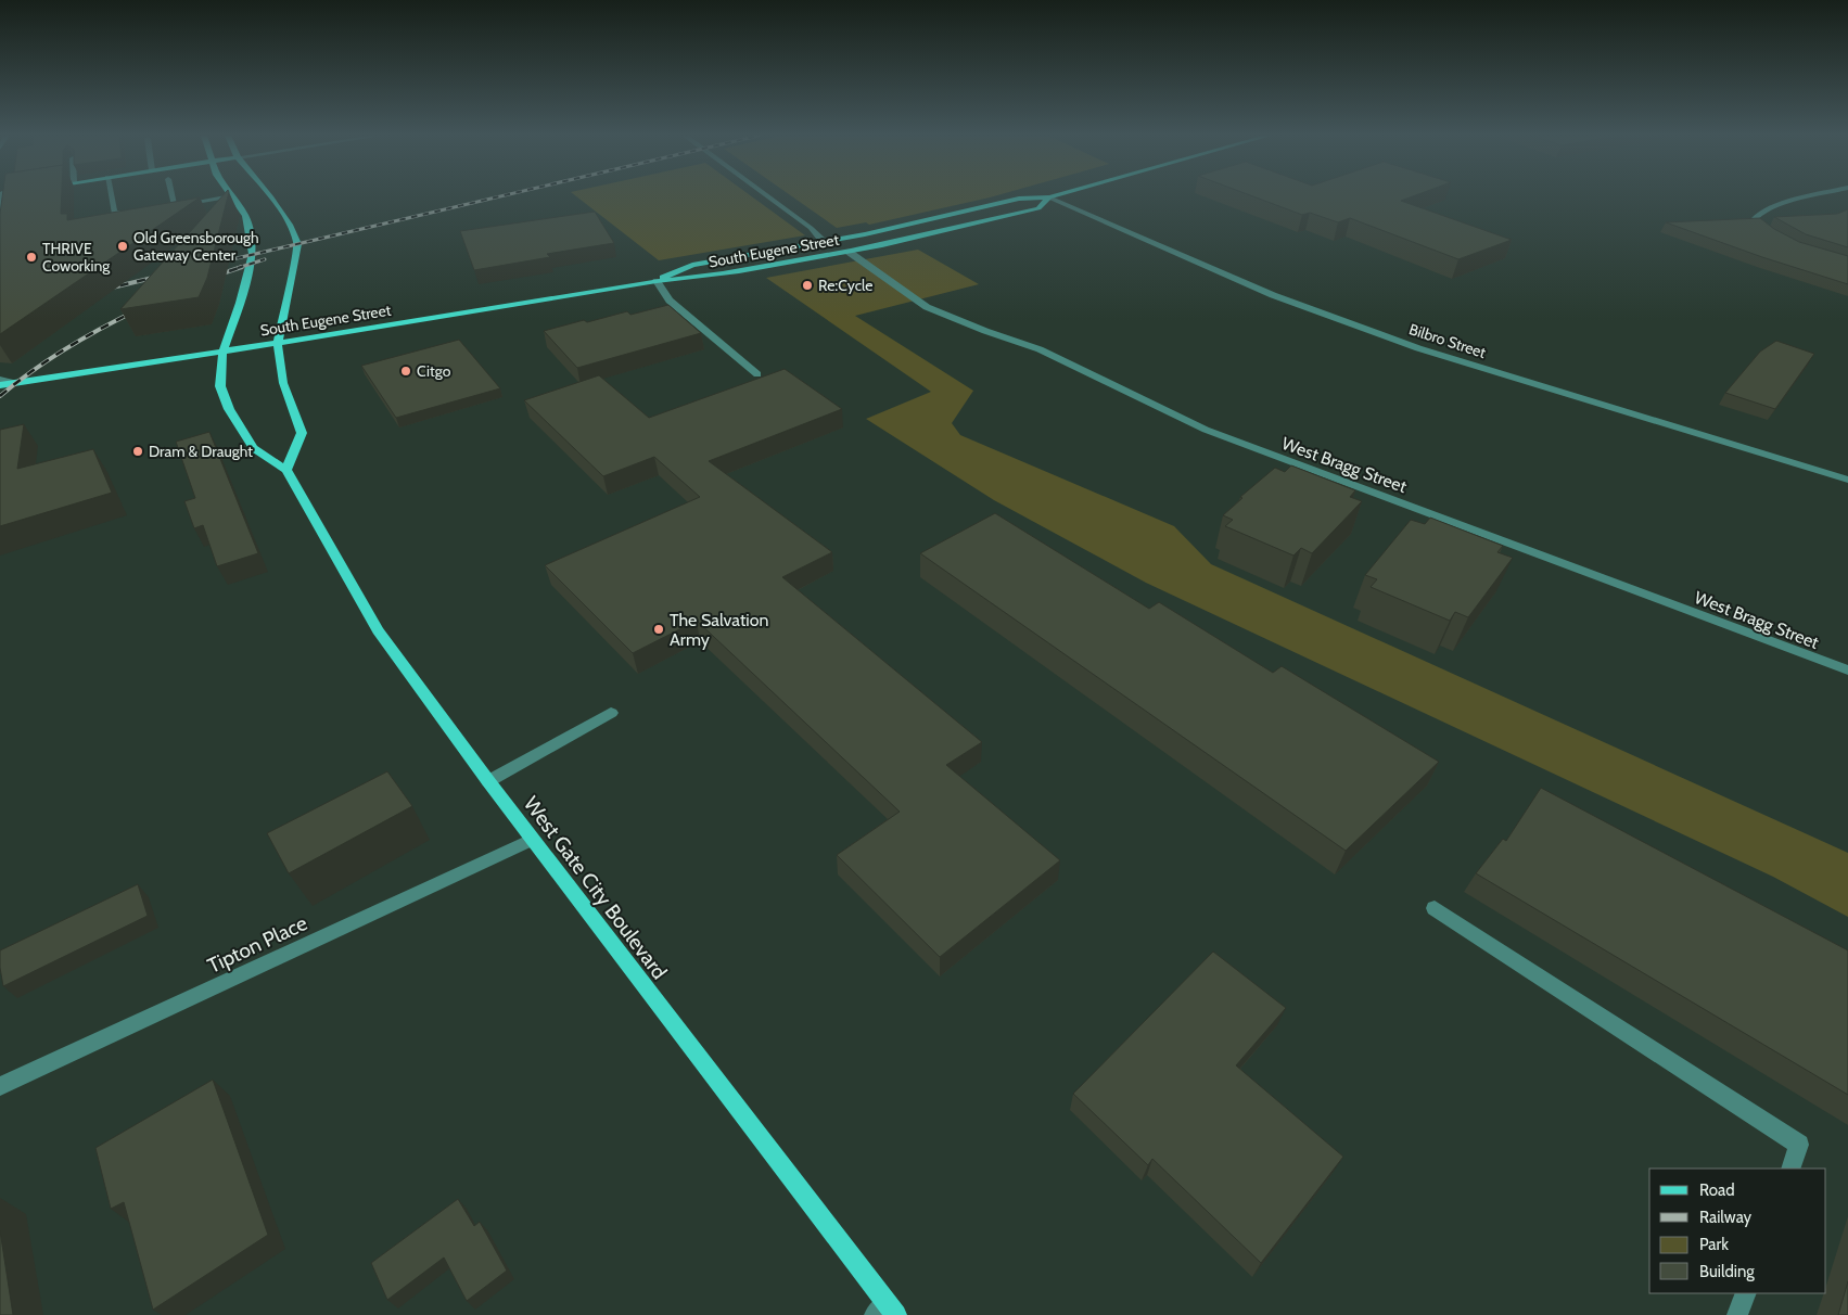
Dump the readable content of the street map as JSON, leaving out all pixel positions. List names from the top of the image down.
{
  "streets": {
    "main road": ["South Eugene Street", "West Gate City Boulevard"],
    "street": ["Bilbro Street", "West Bragg Street", "Tipton Place"]
  },
  "crossings": [
    ["South Eugene Street", "Bilbro Street"],
    ["South Eugene Street", "West Bragg Street"],
    ["South Eugene Street", "West Gate City Boulevard"],
    ["West Gate City Boulevard", "Tipton Place"]
  ],
  "places": [
    "Old Greensborough Gateway Center",
    "THRIVE Coworking",
    "Re:Cycle",
    "Citgo",
    "Dram & Draught",
    "The Salvation Army"
  ],
  "legend": [
    "Road",
    "Railway",
    "Park",
    "Building"
  ]
}
